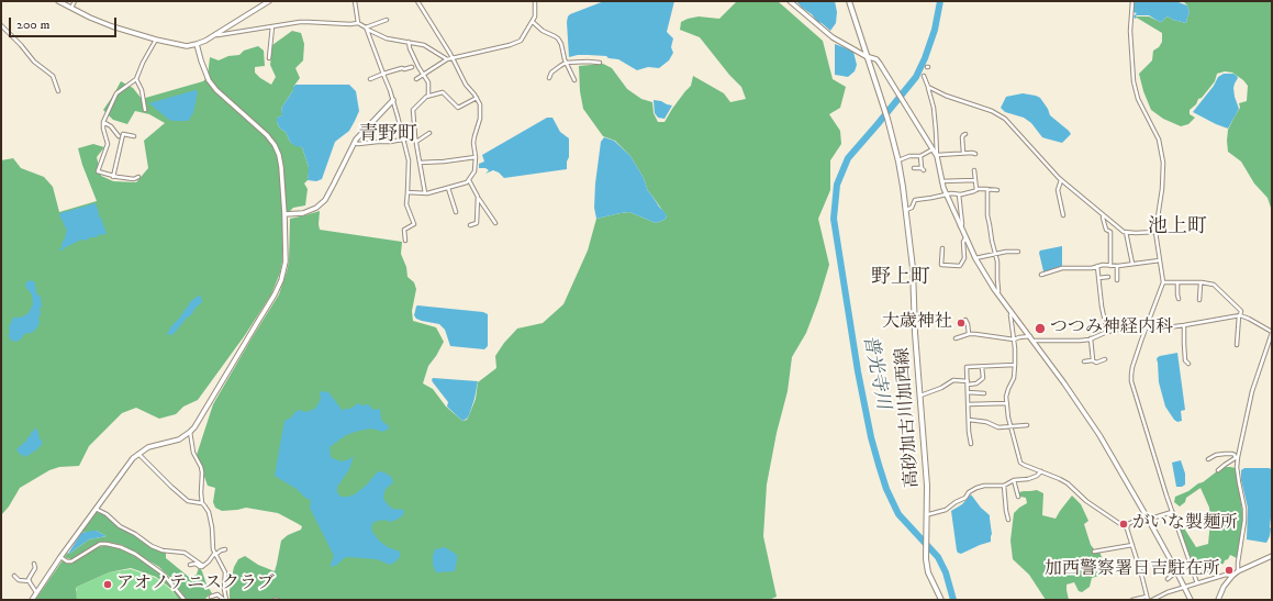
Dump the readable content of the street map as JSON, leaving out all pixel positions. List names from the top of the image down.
{
  "streets": {
    "main road": ["高砂加古川加西線"]
  },
  "districts": ["青野町", "池上町", "野上町"],
  "water": ["普光寺川"],
  "places": [
    "大歳神社",
    "つつみ神経内科",
    "がいな製麺所",
    "加西警察署日吉駐在所",
    "アオノテニスクラブ"
  ],
  "scale_bar": "200 m"
}
